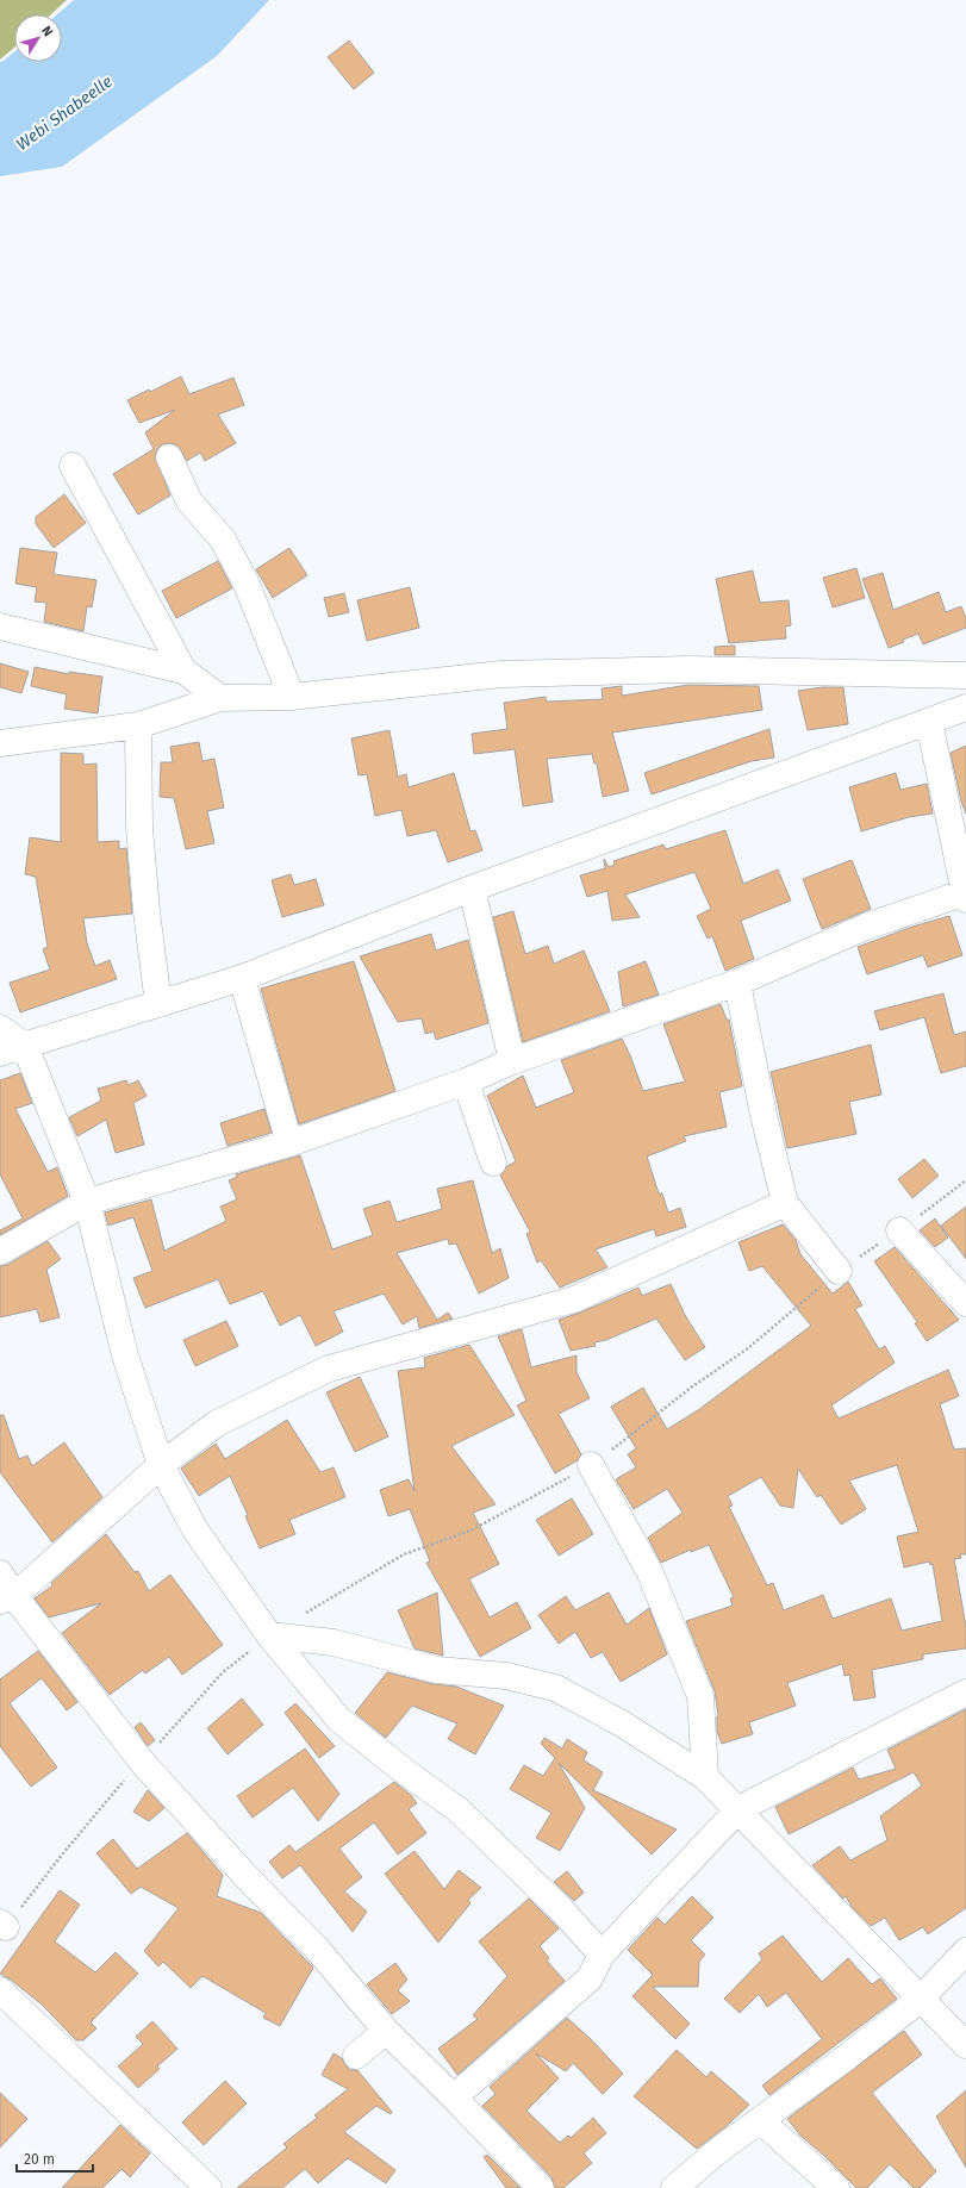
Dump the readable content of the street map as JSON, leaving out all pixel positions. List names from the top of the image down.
{
  "water": ["Webi Shabeelle"],
  "scale_bar": "20 m",
  "north": "top right"
}
